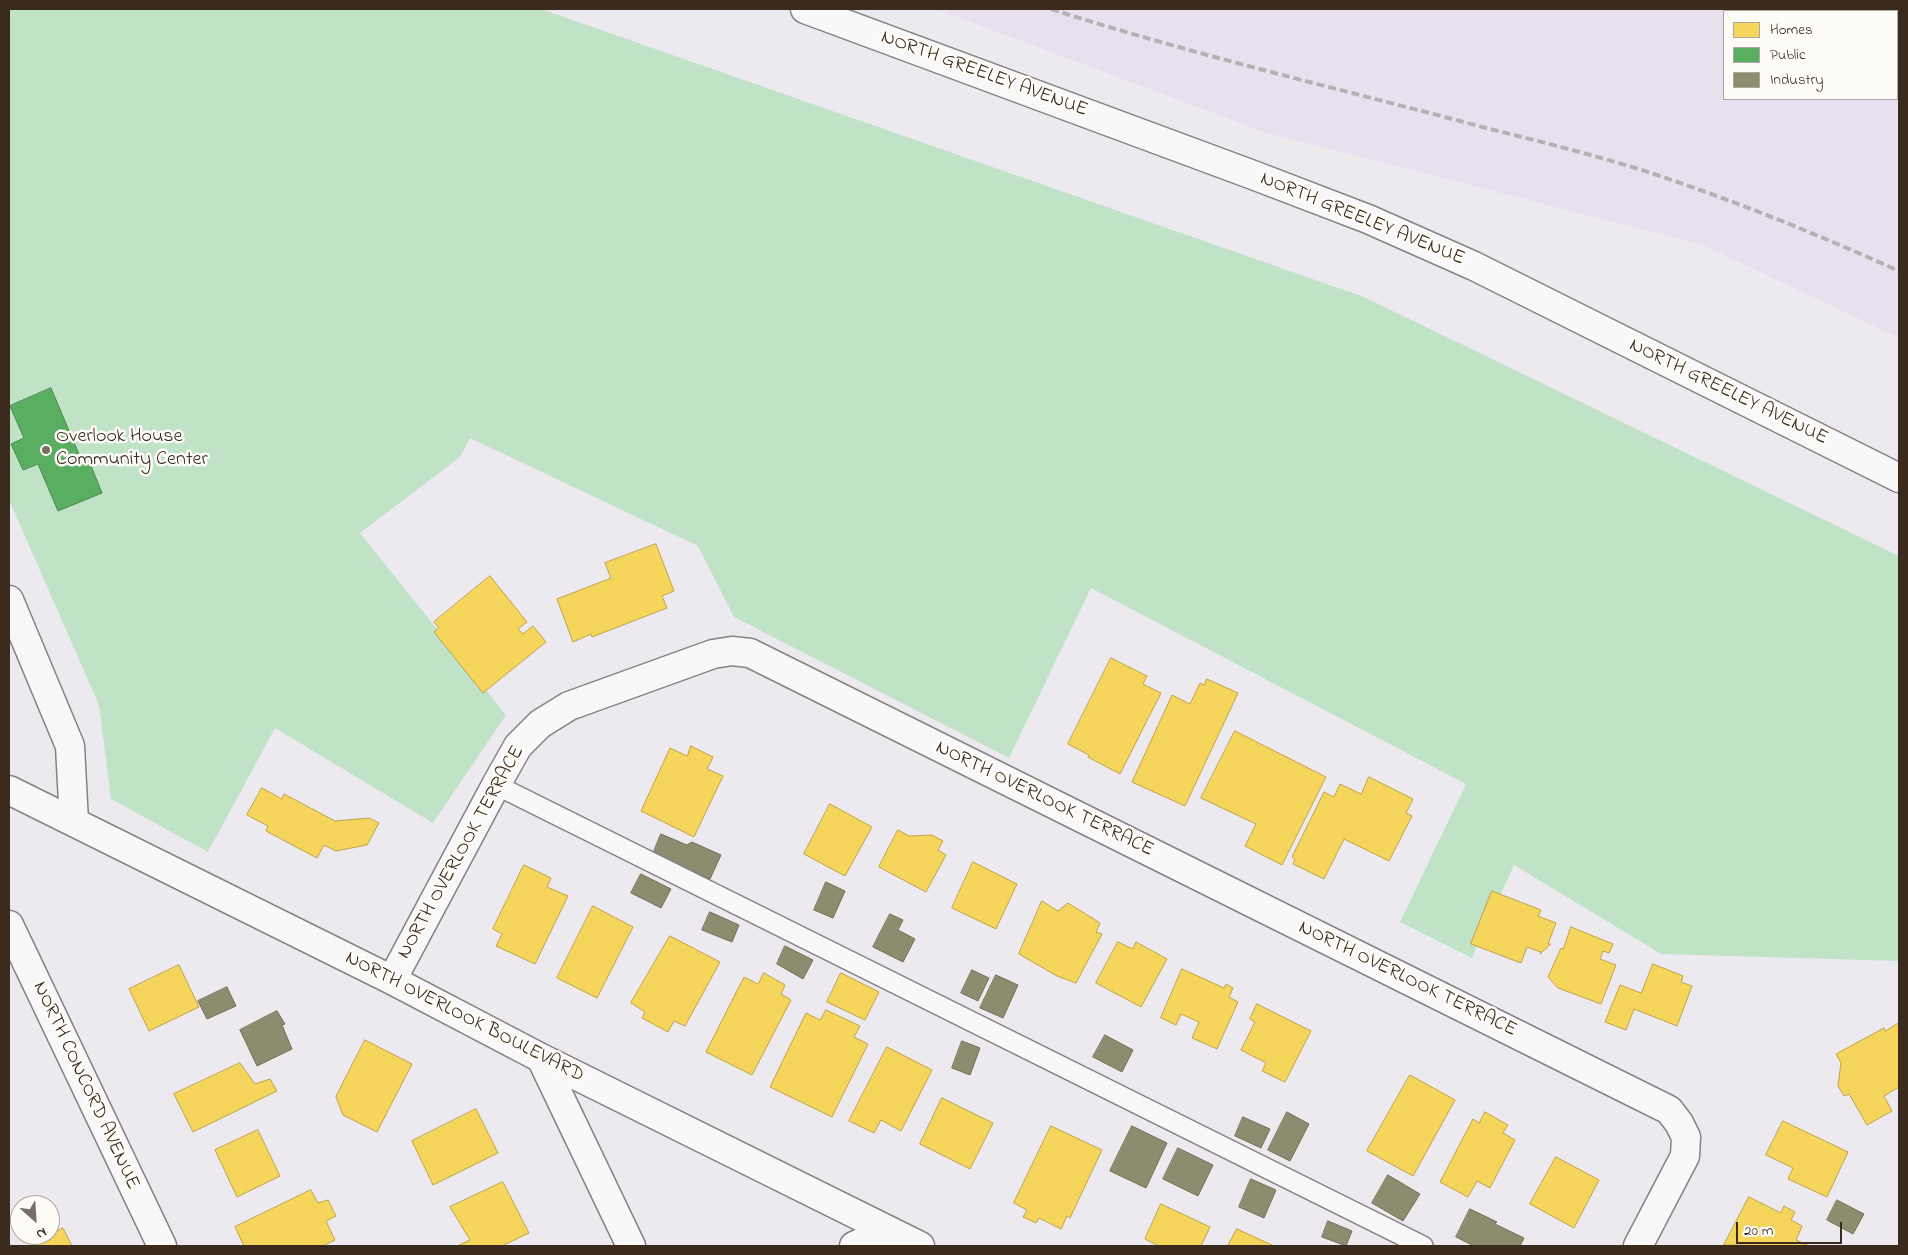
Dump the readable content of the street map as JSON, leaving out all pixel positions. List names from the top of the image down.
{
  "streets": {
    "street": [
      "NORTH GREELEY AVENUE",
      "NORTH OVERLOOK TERRACE",
      "NORTH OVERLOOK BOULEVARD",
      "NORTH CONCORD AVENUE"
    ]
  },
  "crossings": [
    ["NORTH OVERLOOK TERRACE", "NORTH OVERLOOK BOULEVARD"]
  ],
  "places": ["Overlook House Community Center"],
  "legend": ["Homes", "Public", "Industry"],
  "scale_bar": "20 m",
  "north": "bottom right"
}
